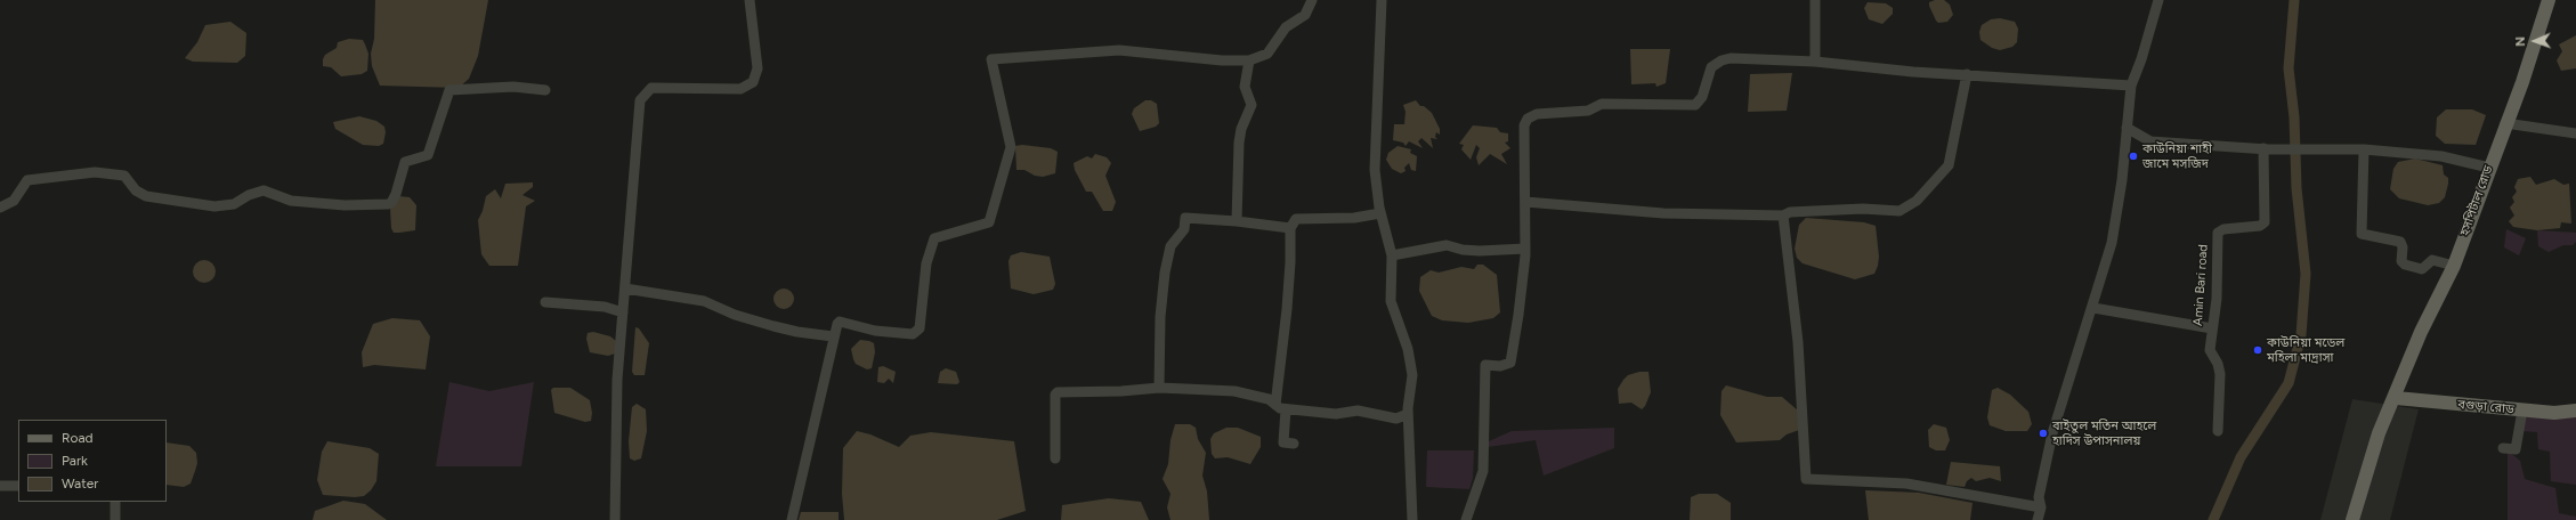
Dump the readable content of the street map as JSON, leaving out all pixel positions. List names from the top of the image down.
{
  "streets": {
    "main road": ["হসপিটাল রোড", "বগুড়া রোড"],
    "street": ["Amin Bari road"]
  },
  "crossings": [
    ["হসপিটাল রোড", "বগুড়া রোড"]
  ],
  "places": ["কাউনিয়া শাহী জামে মসজিদ", "কাউনিয়া মডেল মহিলা মাদ্রাসা", "বাইতুল মতিন আহলে হাদিস উপাসনালয়"],
  "legend": ["Road", "Park", "Water"],
  "north": "left"
}
